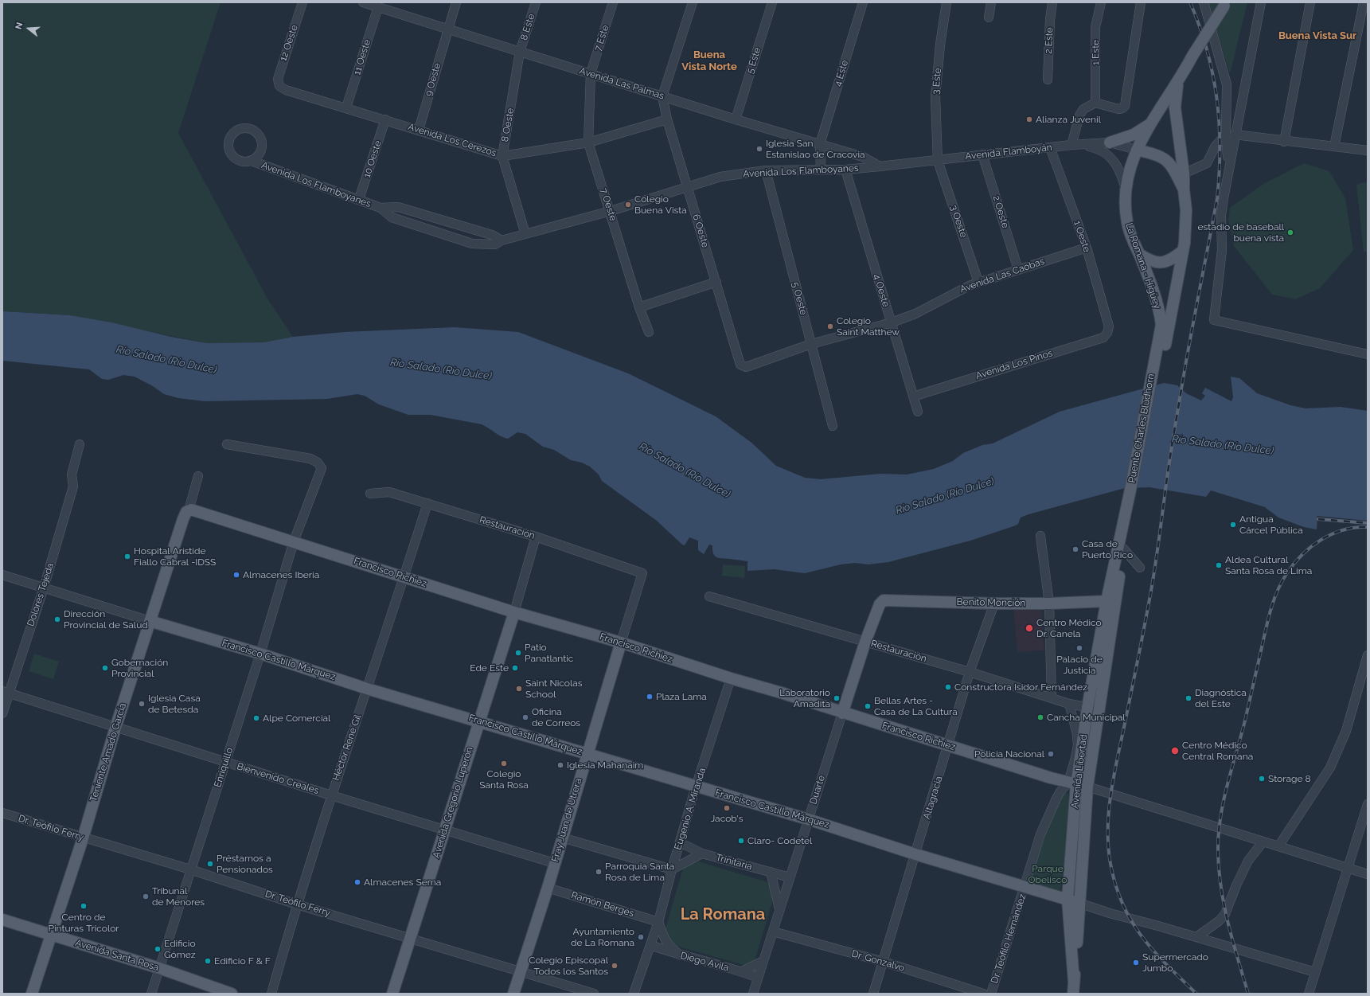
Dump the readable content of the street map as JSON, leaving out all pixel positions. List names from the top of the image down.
{
  "streets": {
    "main road": [
      "La Romana - Higüey",
      "Puente Charles Bludhorn",
      "Francisco Richiez",
      "Benito Monción",
      "Francisco Castillo Márquez",
      "Teniente Amado García",
      "Avenida Libertad",
      "Duarte",
      "Avenida Gregorio Luperón",
      "Fray Juan de Utrera",
      "Avenida Santa Rosa"
    ],
    "street": [
      "8 Este",
      "7 Este",
      "2 Este",
      "12 Oeste",
      "1 Este",
      "11 Oeste",
      "5 Este",
      "4 Este",
      "9 Oeste",
      "3 Este",
      "Avenida Las Palmas",
      "8 Oeste",
      "Avenida Los Cerezos",
      "Avenida Flamboyán",
      "10 Oeste",
      "Avenida Los Flamboyanes",
      "7 Oeste",
      "2 Oeste",
      "3 Oeste",
      "6 Oeste",
      "1 Oeste",
      "Avenida Las Caobas",
      "4 Oeste",
      "5 Oeste",
      "Avenida Los Pinos",
      "Restauración",
      "Dolores Tejeda",
      "Héctor René Gil",
      "Enriquillo",
      "Bienvenido Creales",
      "Altagracia",
      "Eugenio A. Miranda",
      "Dr. Teófilo Ferry",
      "Trinitaria",
      "Ramón Bergés",
      "Dr. Teófilo Hernández",
      "Dr. Gonzalvo",
      "Diego Avila"
    ]
  },
  "crossings": [
    ["8 Este", "Avenida Las Palmas"],
    ["8 Este", "8 Oeste"],
    ["7 Este", "Avenida Las Palmas"],
    ["7 Este", "7 Oeste"],
    ["12 Oeste", "Avenida Los Cerezos"],
    ["11 Oeste", "Avenida Las Palmas"],
    ["11 Oeste", "Avenida Los Cerezos"],
    ["5 Este", "Avenida Las Palmas"],
    ["4 Este", "Avenida Las Palmas"],
    ["4 Este", "Avenida Los Flamboyanes"],
    ["9 Oeste", "Avenida Las Palmas"],
    ["9 Oeste", "Avenida Los Cerezos"],
    ["3 Este", "Avenida Flamboyán"],
    ["3 Este", "3 Oeste"],
    ["Avenida Las Palmas", "8 Oeste"],
    ["Avenida Las Palmas", "Avenida Flamboyán"],
    ["Avenida Las Palmas", "Avenida Los Flamboyanes"],
    ["Avenida Las Palmas", "7 Oeste"],
    ["Avenida Las Palmas", "6 Oeste"],
    ["8 Oeste", "Avenida Los Cerezos"],
    ["8 Oeste", "Avenida Los Flamboyanes"],
    ["Avenida Los Cerezos", "10 Oeste"],
    ["Avenida Los Cerezos", "7 Oeste"],
    ["Avenida Los Cerezos", "6 Oeste"],
    ["Avenida Flamboyán", "Avenida Los Flamboyanes"],
    ["Avenida Flamboyán", "2 Oeste"],
    ["Avenida Flamboyán", "3 Oeste"],
    ["Avenida Flamboyán", "1 Oeste"],
    ["Avenida Flamboyán", "La Romana - Higüey"],
    ["10 Oeste", "Avenida Los Flamboyanes"],
    ["Avenida Los Flamboyanes", "7 Oeste"],
    ["Avenida Los Flamboyanes", "6 Oeste"],
    ["Avenida Los Flamboyanes", "4 Oeste"],
    ["Avenida Los Flamboyanes", "5 Oeste"],
    ["2 Oeste", "Avenida Las Caobas"],
    ["3 Oeste", "Avenida Las Caobas"],
    ["6 Oeste", "Avenida Las Caobas"],
    ["1 Oeste", "Avenida Las Caobas"],
    ["1 Oeste", "Avenida Los Pinos"],
    ["La Romana - Higüey", "Puente Charles Bludhorn"],
    ["Avenida Las Caobas", "4 Oeste"],
    ["Avenida Las Caobas", "5 Oeste"],
    ["4 Oeste", "Avenida Los Pinos"],
    ["Puente Charles Bludhorn", "Avenida Libertad"],
    ["Restauración", "Héctor René Gil"],
    ["Restauración", "Avenida Libertad"],
    ["Restauración", "Duarte"],
    ["Restauración", "Altagracia"],
    ["Restauración", "Fray Juan de Utrera"],
    ["Restauración", "Dr. Teófilo Hernández"],
    ["Francisco Richiez", "Héctor René Gil"],
    ["Francisco Richiez", "Teniente Amado García"],
    ["Francisco Richiez", "Enriquillo"],
    ["Francisco Richiez", "Avenida Libertad"],
    ["Francisco Richiez", "Duarte"],
    ["Francisco Richiez", "Altagracia"],
    ["Francisco Richiez", "Avenida Gregorio Luperón"],
    ["Francisco Richiez", "Eugenio A. Miranda"],
    ["Francisco Richiez", "Fray Juan de Utrera"],
    ["Francisco Richiez", "Dr. Teófilo Hernández"],
    ["Dolores Tejeda", "Francisco Castillo Márquez"],
    ["Dolores Tejeda", "Bienvenido Creales"],
    ["Benito Monción", "Avenida Libertad"],
    ["Benito Monción", "Duarte"],
    ["Benito Monción", "Altagracia"],
    ["Francisco Castillo Márquez", "Héctor René Gil"],
    ["Francisco Castillo Márquez", "Teniente Amado García"],
    ["Francisco Castillo Márquez", "Enriquillo"],
    ["Francisco Castillo Márquez", "Avenida Libertad"],
    ["Francisco Castillo Márquez", "Duarte"],
    ["Francisco Castillo Márquez", "Altagracia"],
    ["Francisco Castillo Márquez", "Avenida Gregorio Luperón"],
    ["Francisco Castillo Márquez", "Eugenio A. Miranda"],
    ["Francisco Castillo Márquez", "Fray Juan de Utrera"],
    ["Francisco Castillo Márquez", "Dr. Teófilo Hernández"],
    ["Héctor René Gil", "Bienvenido Creales"],
    ["Héctor René Gil", "Dr. Teófilo Ferry"],
    ["Teniente Amado García", "Bienvenido Creales"],
    ["Teniente Amado García", "Dr. Teófilo Ferry"],
    ["Teniente Amado García", "Avenida Santa Rosa"],
    ["Enriquillo", "Bienvenido Creales"],
    ["Enriquillo", "Dr. Teófilo Ferry"],
    ["Enriquillo", "Avenida Santa Rosa"],
    ["Avenida Libertad", "Dr. Teófilo Hernández"],
    ["Bienvenido Creales", "Avenida Gregorio Luperón"],
    ["Bienvenido Creales", "Fray Juan de Utrera"],
    ["Duarte", "Trinitaria"],
    ["Duarte", "Dr. Gonzalvo"],
    ["Duarte", "Diego Avila"],
    ["Altagracia", "Dr. Gonzalvo"],
    ["Avenida Gregorio Luperón", "Dr. Teófilo Ferry"],
    ["Eugenio A. Miranda", "Trinitaria"],
    ["Eugenio A. Miranda", "Ramón Bergés"],
    ["Eugenio A. Miranda", "Diego Avila"],
    ["Fray Juan de Utrera", "Dr. Teófilo Ferry"],
    ["Fray Juan de Utrera", "Ramón Bergés"]
  ],
  "districts": ["Buena Vista Sur", "Buena Vista Norte", "La Romana"],
  "water": ["Río Salado (Río Dulce)"],
  "parks": ["Parque Obelisco"],
  "places": [
    "Alianza Juvenil",
    "Iglesia San Estanislao de Cracovia",
    "Colegio Buena Vista",
    "estadio de baseball buena vista",
    "Colegio Saint Matthew",
    "Antigua Cárcel Pública",
    "Casa de Puerto Rico",
    "Hospital Arístide Fiallo Cabral -IDSS",
    "Aldea Cultural Santa Rosa de Lima",
    "Almacenes Iberia",
    "Dirección Provincial de Salud",
    "Centro Médico Dr. Canela",
    "Palacio de Justicia",
    "Patio Panatlantic",
    "Gobernación Provincial",
    "Ede Este",
    "Constructora Isidor Fernández",
    "Saint Nicolas School",
    "Plaza Lama",
    "Laboratorio Amadita",
    "Diagnóstica del Este",
    "Iglesia Casa de Betesda",
    "Bellas Artes - Casa de La Cultura",
    "Oficina de Correos",
    "Cancha Municipal",
    "Alpe Comercial",
    "Centro Médico Central Romana",
    "Policia Nacional",
    "Colegio Santa Rosa",
    "Iglesia Mahanaim",
    "Storage 8",
    "Jacob's",
    "Claro- Codetel",
    "Préstamos a Pensionados",
    "Parroquia Santa Rosa de Lima",
    "Almacenes Sema",
    "Tribunal de Menores",
    "Centro de Pinturas Tricolor",
    "Ayuntamiento de La Romana",
    "Edificio Gómez",
    "Edificio F & F",
    "Supermercado Jumbo",
    "Colegio Episcopal Todos los Santos"
  ],
  "north": "left"
}
